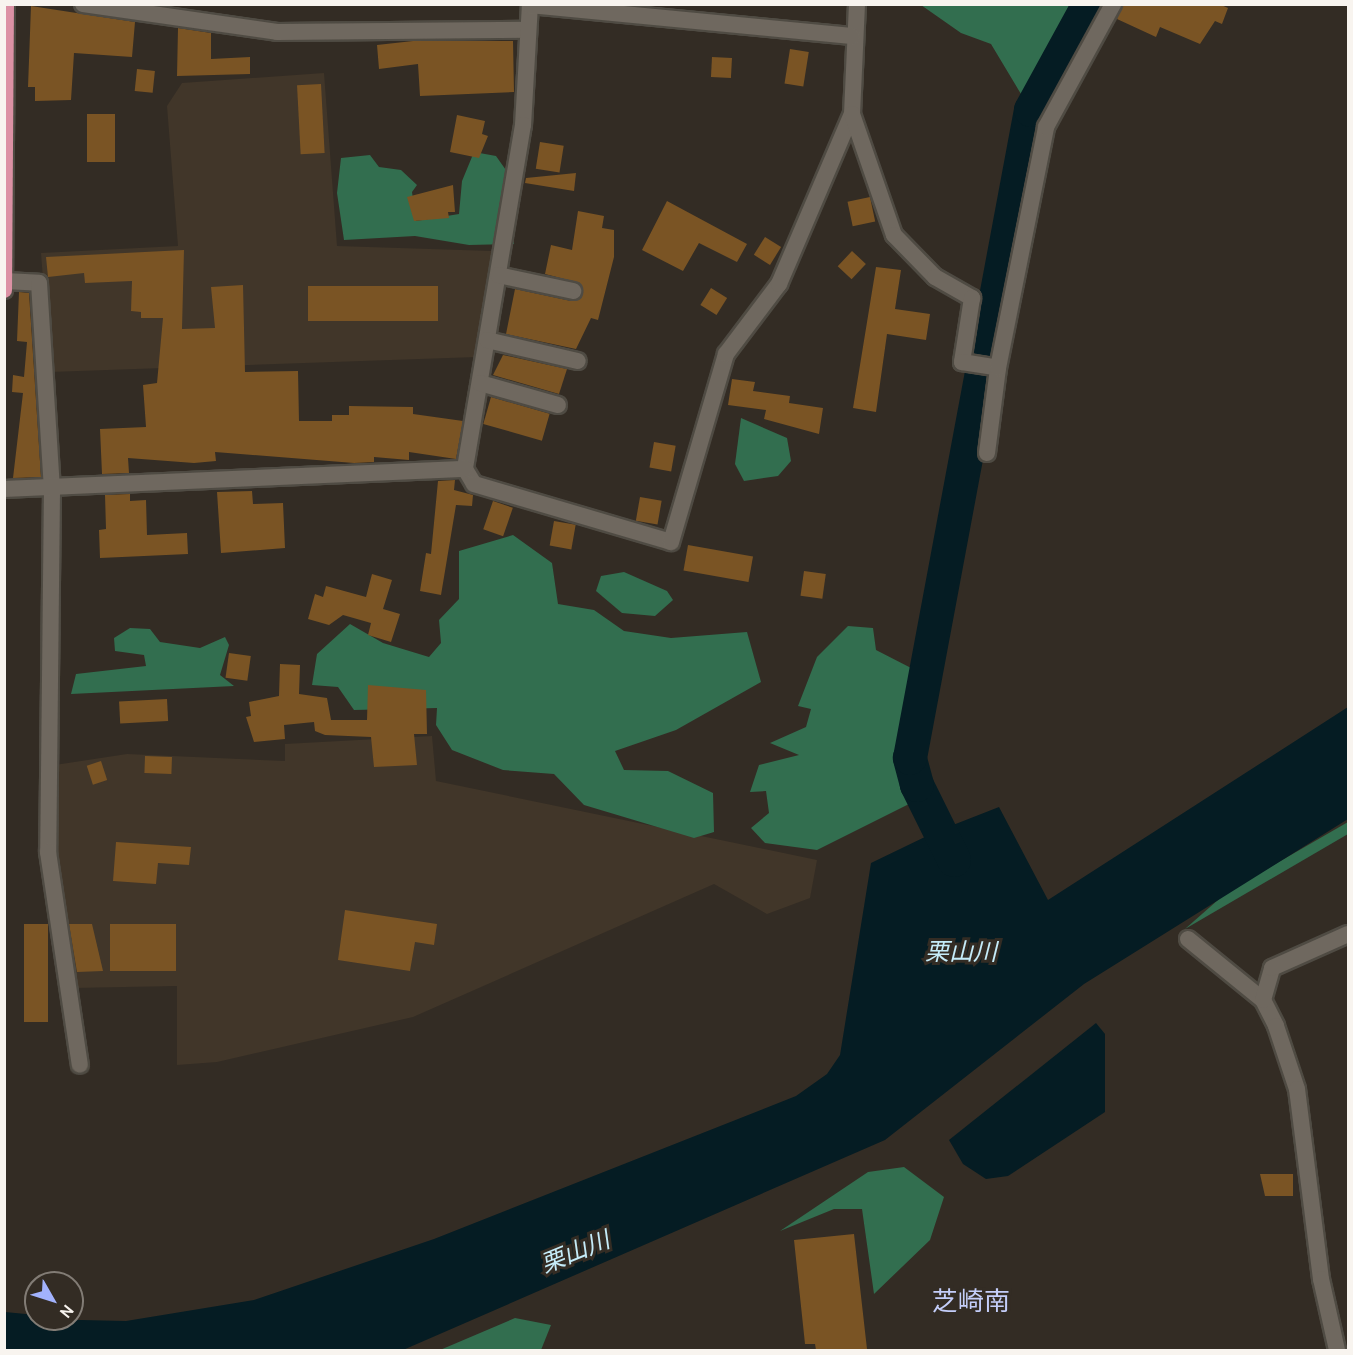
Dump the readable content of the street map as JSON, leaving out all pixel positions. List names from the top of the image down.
{
  "districts": ["芝崎南"],
  "water": ["栗山川"],
  "north": "bottom right"
}
